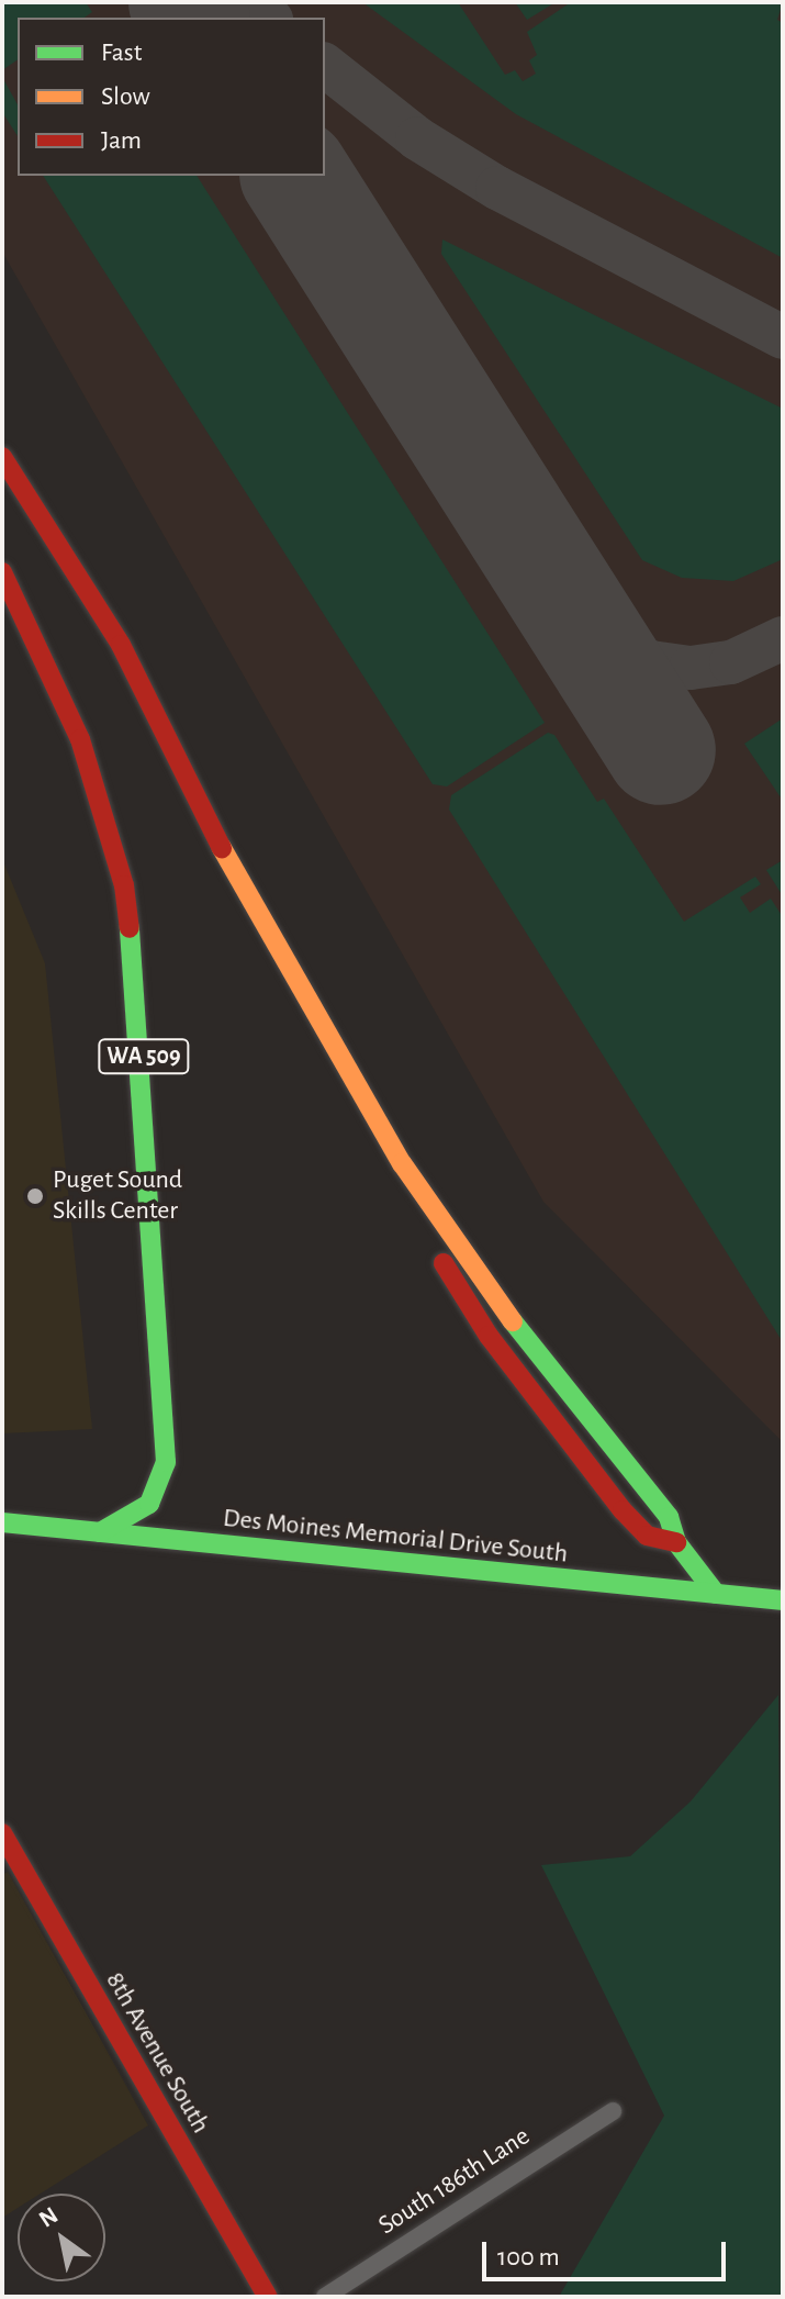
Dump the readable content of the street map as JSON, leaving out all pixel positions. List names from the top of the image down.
{
  "streets": {
    "main road": ["WA 509", "Des Moines Memorial Drive South", "8th Avenue South"],
    "street": ["South 186th Lane"]
  },
  "crossings": [
    ["WA 509", "Des Moines Memorial Drive South"]
  ],
  "places": ["Puget Sound Skills Center"],
  "legend": ["Fast", "Slow", "Jam"],
  "scale_bar": "100 m",
  "north": "top left"
}
